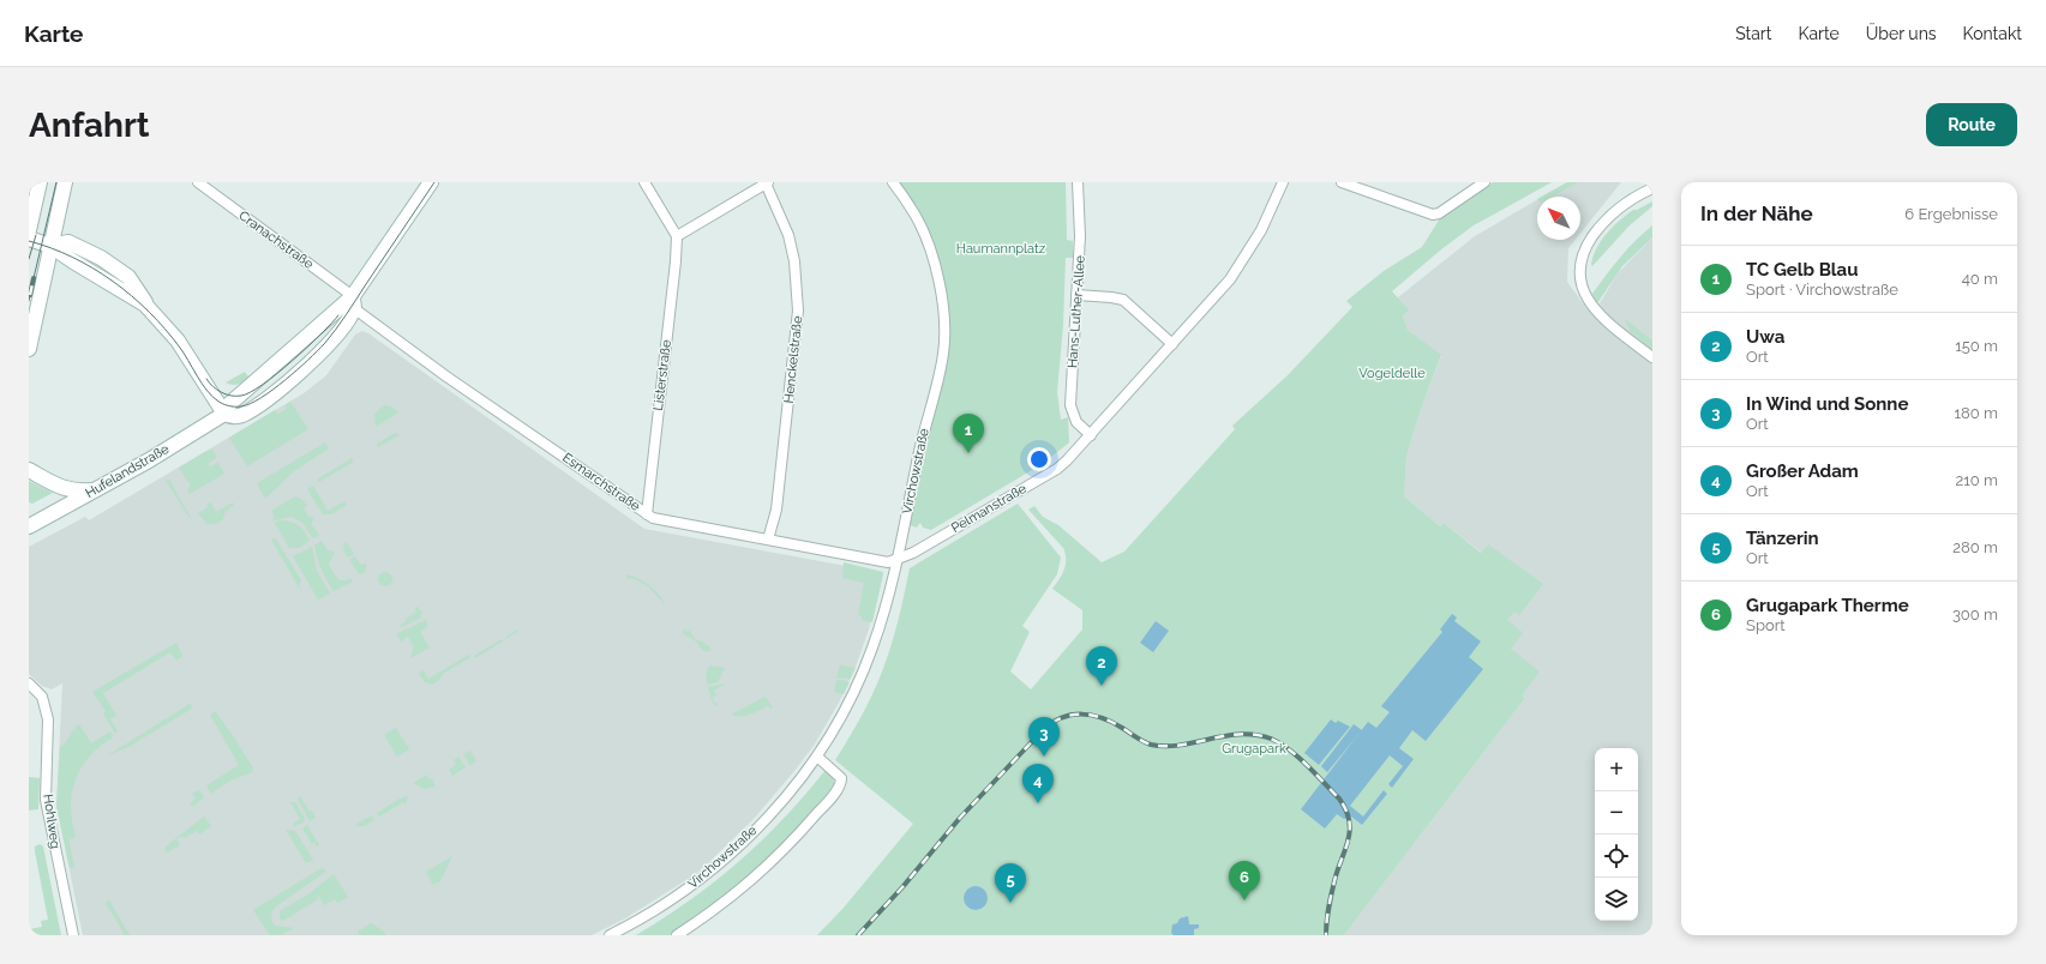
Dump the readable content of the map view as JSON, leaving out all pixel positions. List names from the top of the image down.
{
  "streets": {
    "main road": ["Hufelandstraße"],
    "street": [
      "Cranachstraße",
      "Hans-Luther-Allee",
      "Henckelstraße",
      "Listerstraße",
      "Virchowstraße",
      "Esmarchstraße",
      "Pelmanstraße",
      "Hohlweg"
    ]
  },
  "crossings": [
    ["Cranachstraße", "Hufelandstraße"],
    ["Cranachstraße", "Esmarchstraße"],
    ["Hans-Luther-Allee", "Pelmanstraße"],
    ["Henckelstraße", "Esmarchstraße"],
    ["Listerstraße", "Esmarchstraße"],
    ["Hufelandstraße", "Esmarchstraße"],
    ["Virchowstraße", "Esmarchstraße"],
    ["Virchowstraße", "Pelmanstraße"],
    ["Esmarchstraße", "Pelmanstraße"]
  ],
  "parks": ["Haumannplatz", "Vogeldelle", "Grugapark"],
  "north": "top left",
  "page": {
    "header": "Karte",
    "nav": [
      "Start",
      "Karte",
      "Über uns",
      "Kontakt"
    ],
    "buttons": "Route",
    "title": "Anfahrt",
    "heading": ["In der Nähe", "6 Ergebnisse"],
    "list": [
      {
        "mark": "1",
        "name": "TC Gelb Blau",
        "note": "Sport · Virchowstraße",
        "value": "40 m"
      },
      {
        "mark": "2",
        "name": "Uwa",
        "note": "Ort",
        "value": "150 m"
      },
      {
        "mark": "3",
        "name": "In Wind und Sonne",
        "note": "Ort",
        "value": "180 m"
      },
      {
        "mark": "4",
        "name": "Großer Adam",
        "note": "Ort",
        "value": "210 m"
      },
      {
        "mark": "5",
        "name": "Tänzerin",
        "note": "Ort",
        "value": "280 m"
      },
      {
        "mark": "6",
        "name": "Grugapark Therme",
        "note": "Sport",
        "value": "300 m"
      }
    ],
    "pins": [
      "1",
      "2",
      "3",
      "4",
      "6",
      "5"
    ],
    "map_buttons": ["+", "−"]
  }
}
